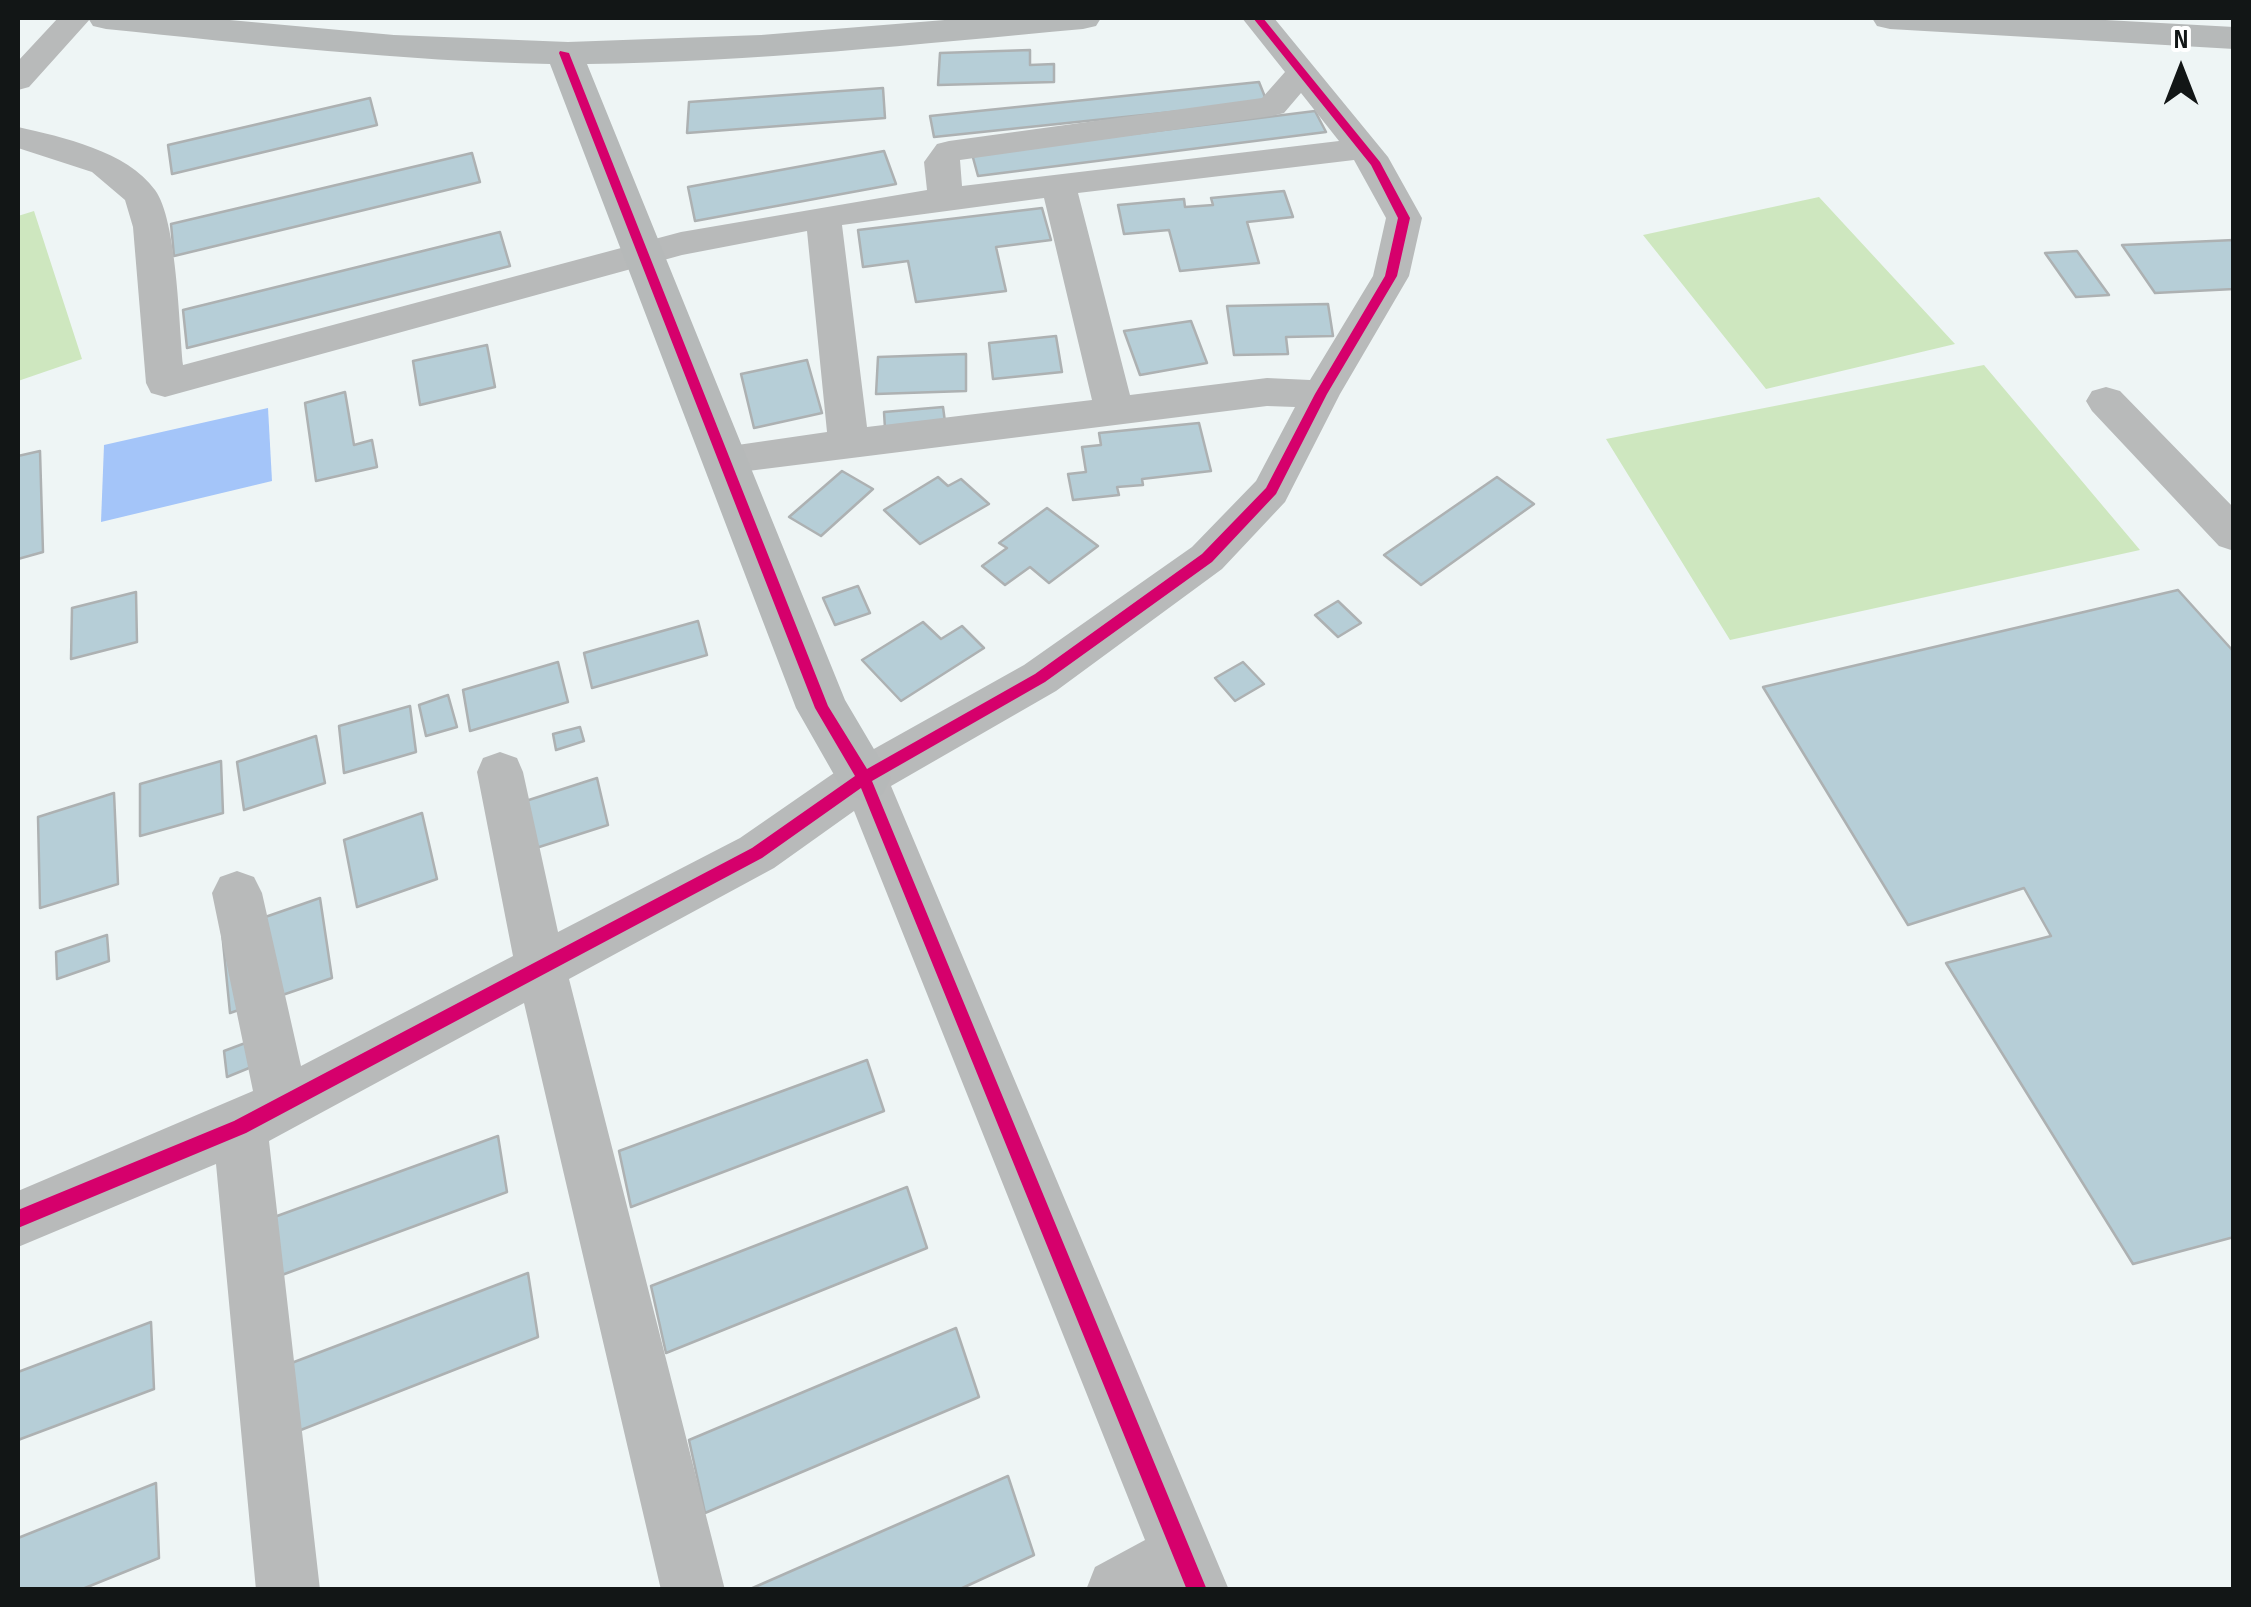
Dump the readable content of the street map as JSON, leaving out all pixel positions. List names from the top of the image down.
{
  "north": "top"
}
